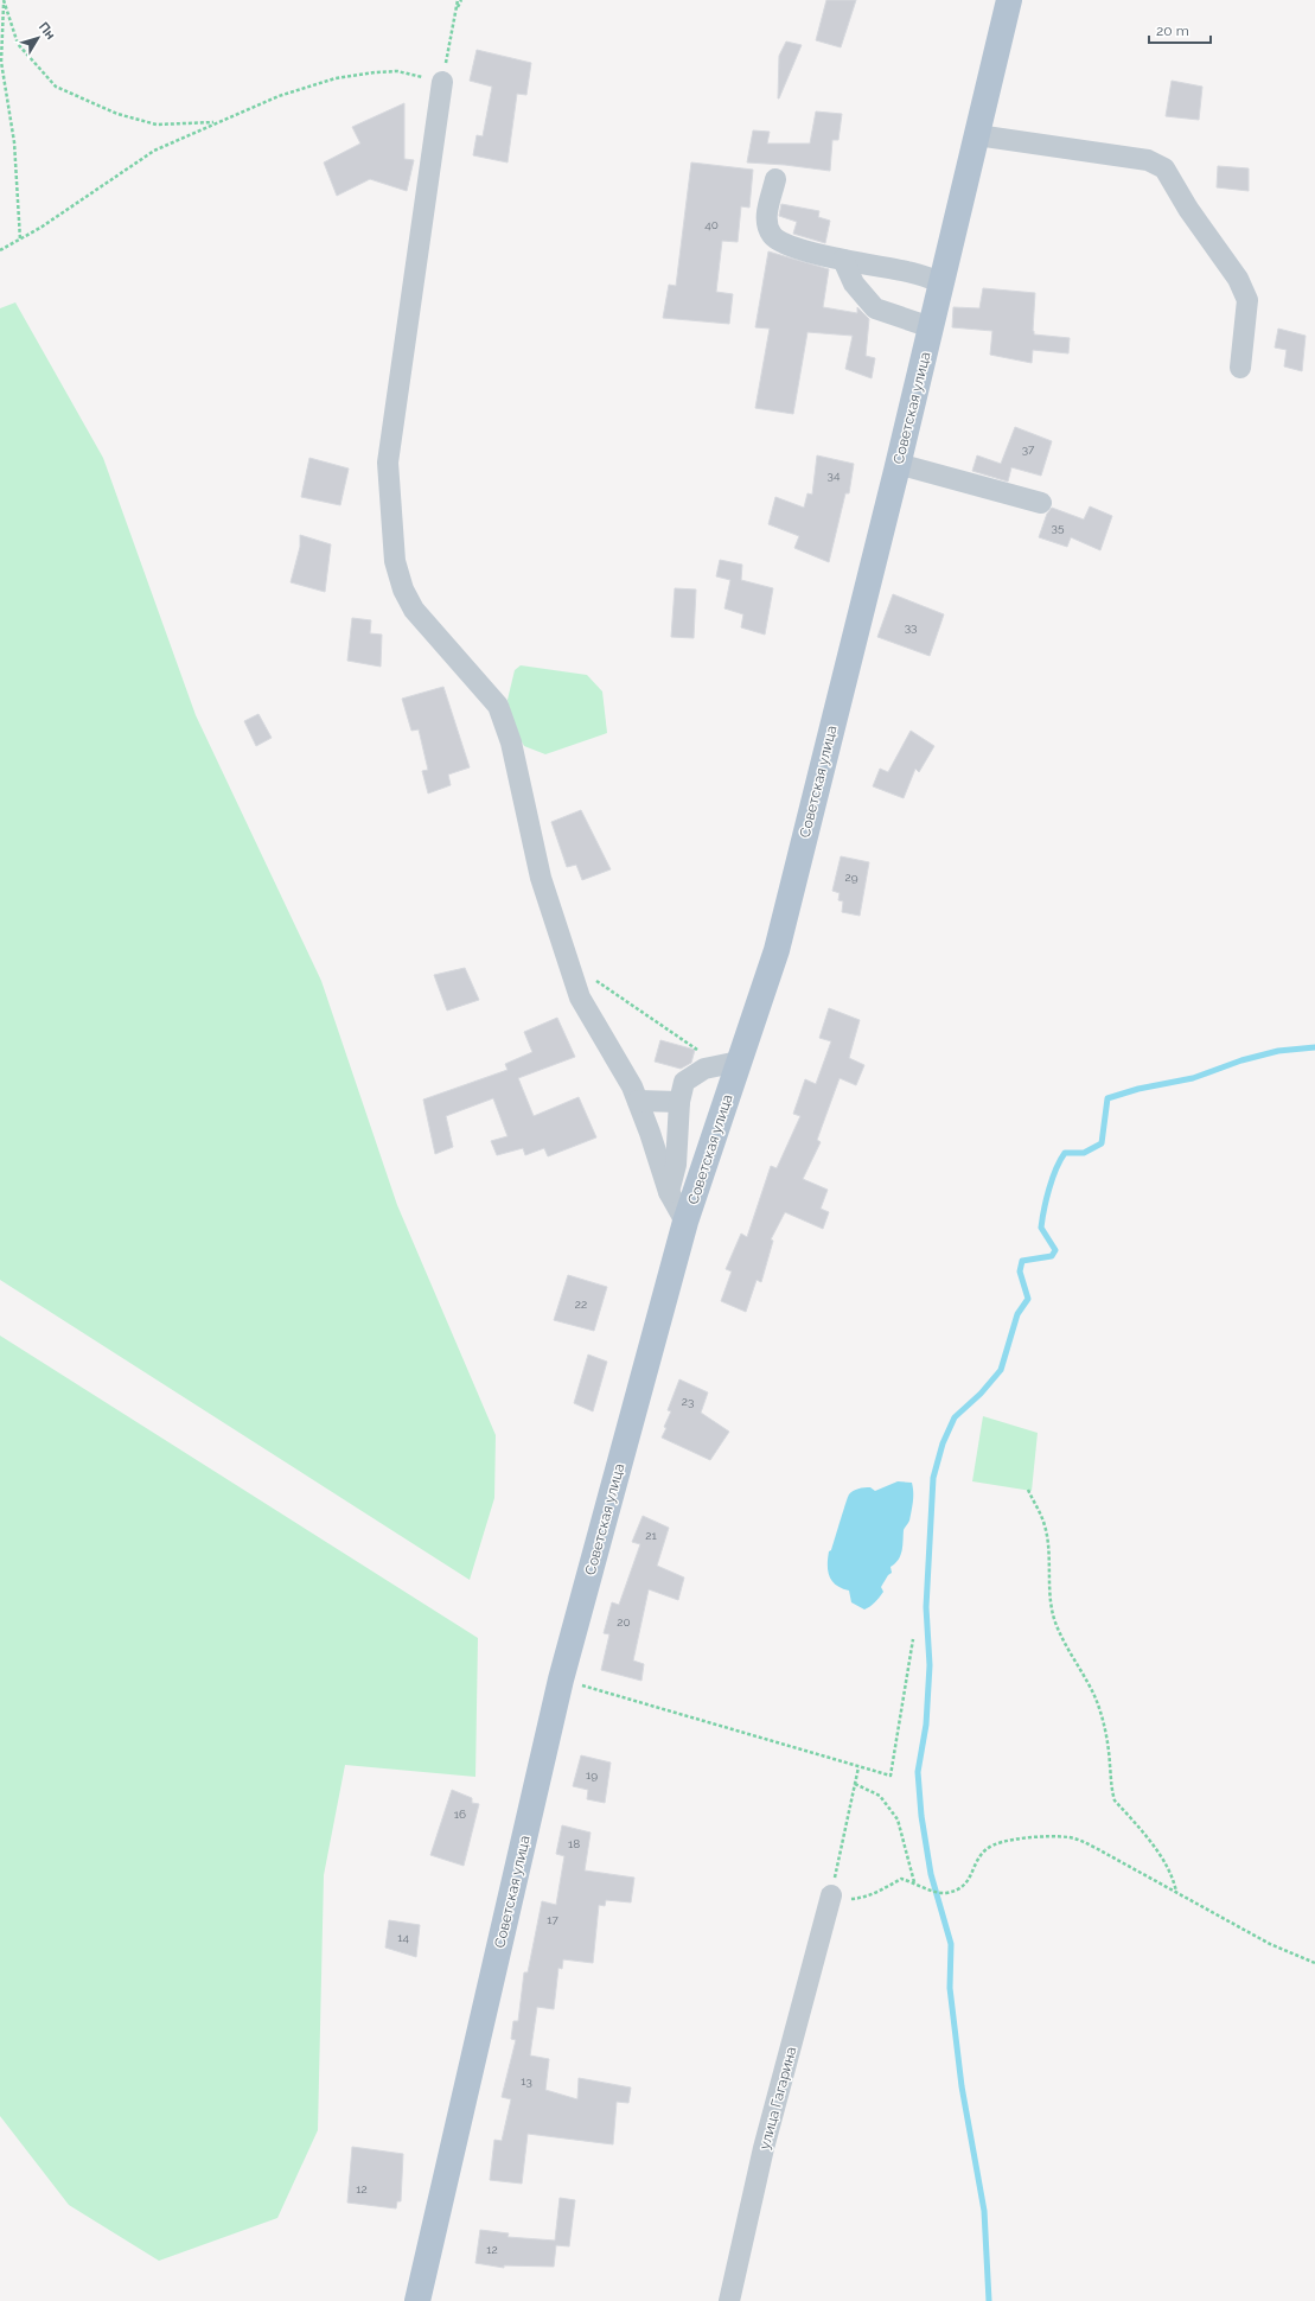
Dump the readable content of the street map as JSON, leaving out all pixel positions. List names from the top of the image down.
{
  "streets": {
    "main road": ["Советская улица"],
    "street": ["улица Гагарина"]
  },
  "house_numbers": [
    "40",
    "37",
    "34",
    "35",
    "33",
    "29",
    "22",
    "23",
    "21",
    "20",
    "19",
    "16",
    "18",
    "17",
    "14",
    "13",
    "12",
    "12"
  ],
  "scale_bar": "20 m",
  "north": "top right"
}
